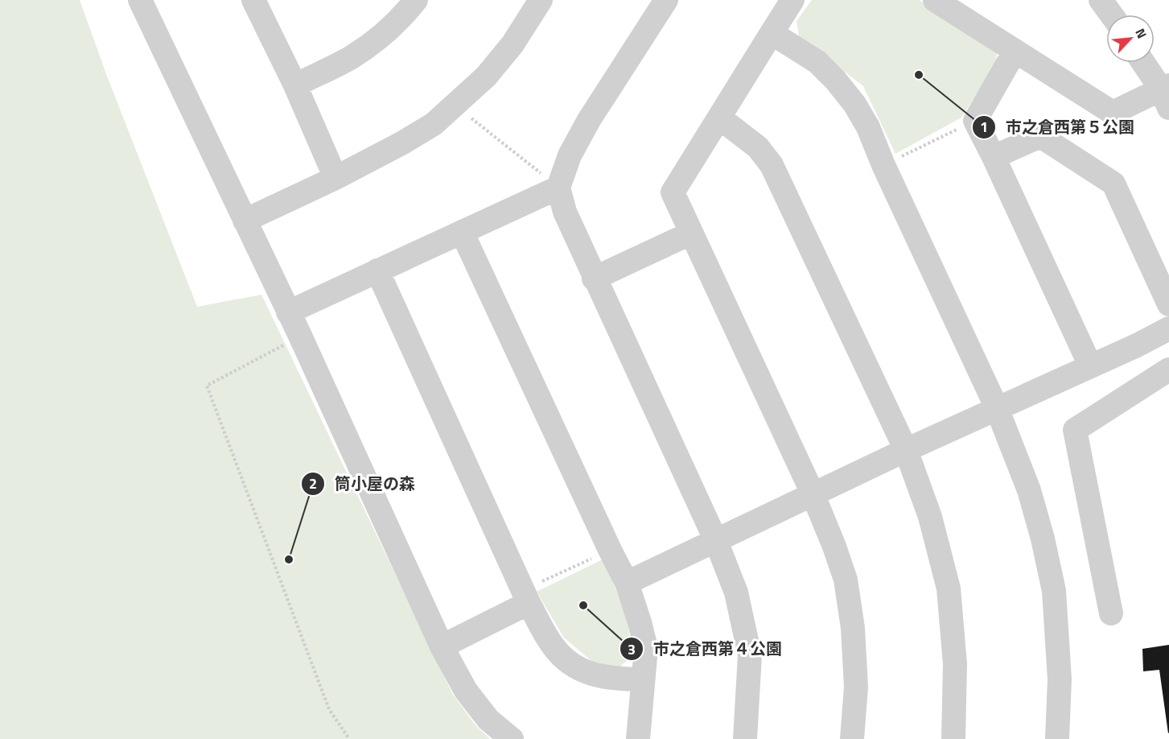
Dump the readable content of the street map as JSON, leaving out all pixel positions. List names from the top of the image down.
{
  "places": ["市之倉西第５公園", "筒小屋の森", "市之倉西第４公園"],
  "north": "top right"
}
